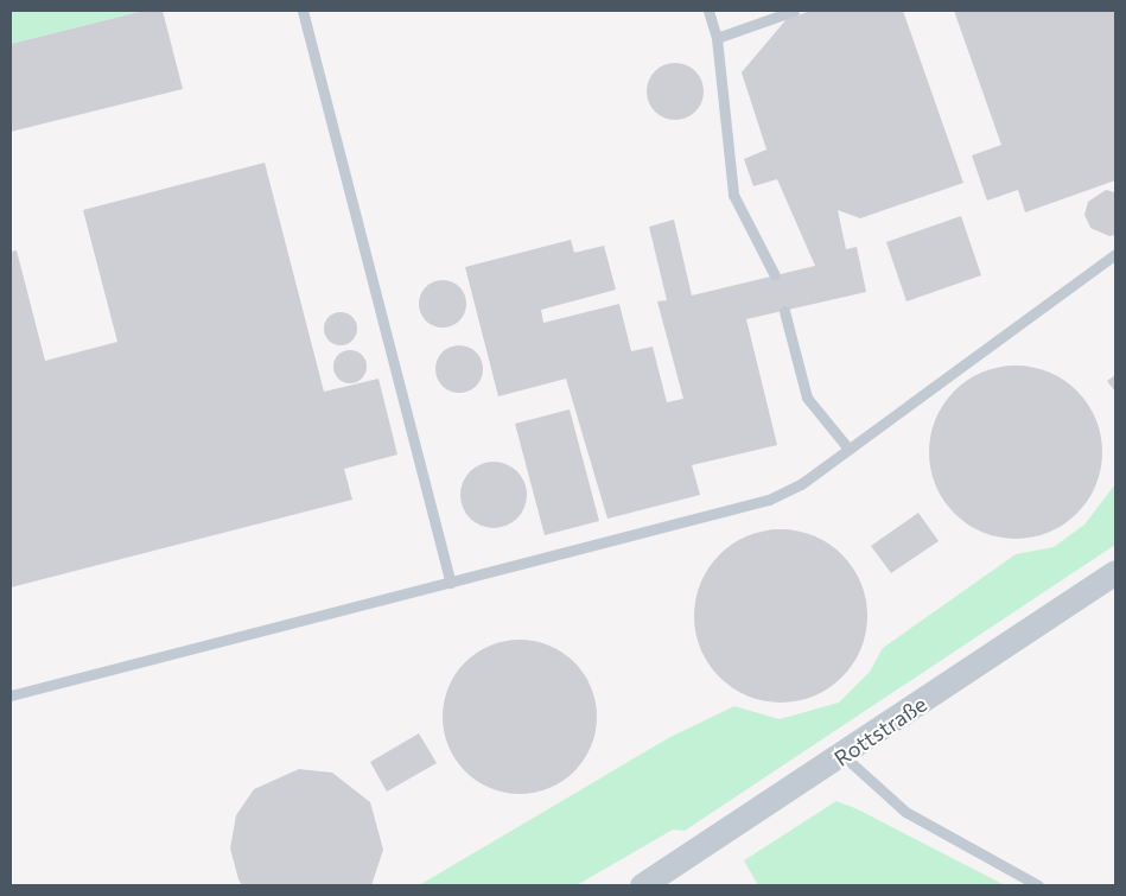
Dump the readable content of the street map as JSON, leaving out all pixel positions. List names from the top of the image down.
{
  "streets": {
    "street": ["Rottstraße"]
  }
}
